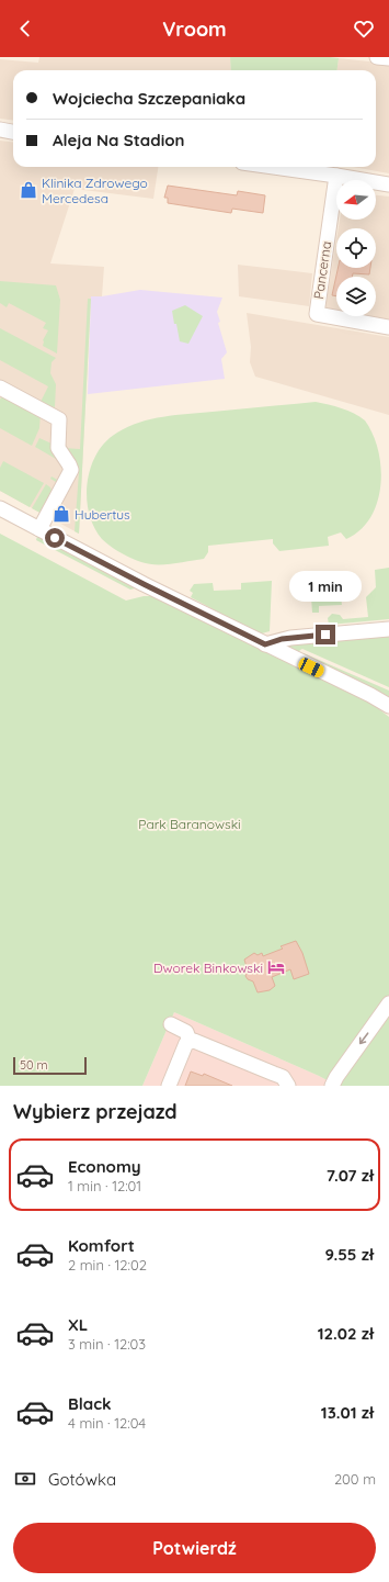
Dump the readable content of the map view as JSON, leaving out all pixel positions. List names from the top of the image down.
{
  "streets": {
    "street": ["Pancerna"]
  },
  "parks": ["Park Baranowski"],
  "places": {
    "shop": ["Klinika Zdrowego Mercedesa", "Hubertus"],
    "hotel": ["Dworek Binkowski"]
  },
  "scale_bar": "50 m",
  "north": "left",
  "page": {
    "header": "Vroom",
    "banner": ["Wojciecha Szczepaniaka", "Aleja Na Stadion"],
    "bubble": "1 min",
    "scale": "50 m",
    "heading": "Wybierz przejazd",
    "list": [
      {
        "name": "Economy",
        "note": "1 min · 12:01",
        "value": "7.07 zł"
      },
      {
        "name": "Komfort",
        "note": "2 min · 12:02",
        "value": "9.55 zł"
      },
      {
        "name": "XL",
        "note": "3 min · 12:03",
        "value": "12.02 zł"
      },
      {
        "name": "Black",
        "note": "4 min · 12:04",
        "value": "13.01 zł"
      }
    ],
    "pay": ["Gotówka", "200 m"],
    "buttons": "Potwierdź"
  }
}
